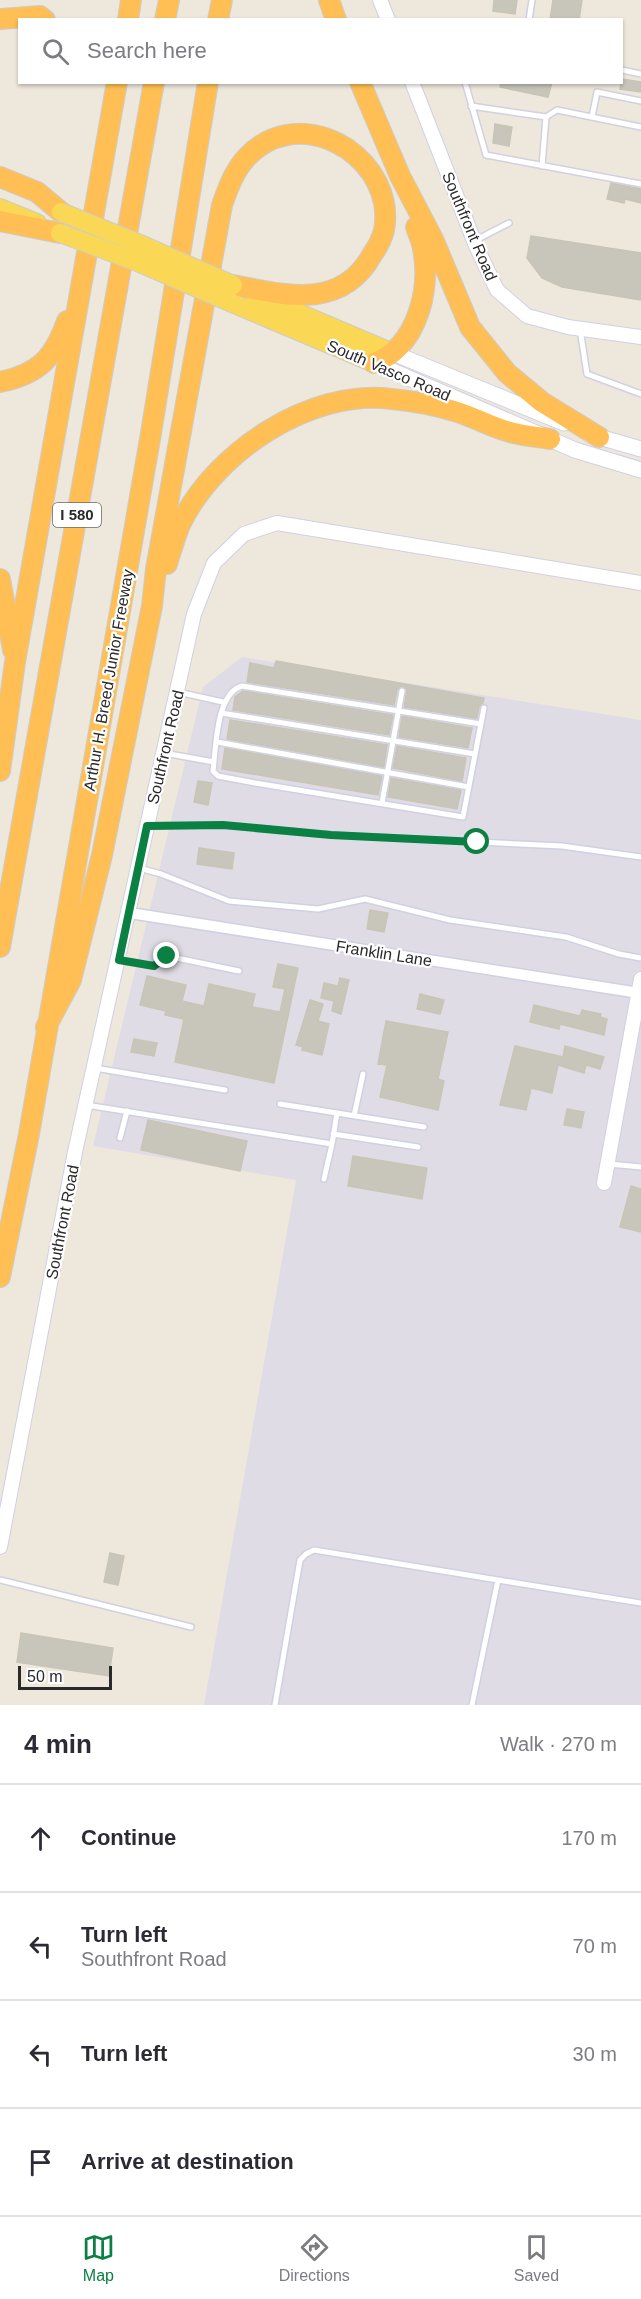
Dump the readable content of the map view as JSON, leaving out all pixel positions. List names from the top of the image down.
{
  "streets": {
    "highway": ["South Vasco Road", "I 580", "Arthur H. Breed Junior Freeway"],
    "street": ["Southfront Road", "Franklin Lane"]
  },
  "crossings": [
    ["Southfront Road", "Franklin Lane"]
  ],
  "scale_bar": "50 m",
  "page": {
    "search": "Search here",
    "scale": "50 m",
    "heading": ["4 min", "Walk · 270 m"],
    "list": [
      ["Continue", "170 m"],
      ["Turn left", "Southfront Road", "70 m"],
      ["Turn left", "30 m"],
      "Arrive at destination"
    ],
    "nav": ["Map", "Directions", "Saved"]
  }
}
